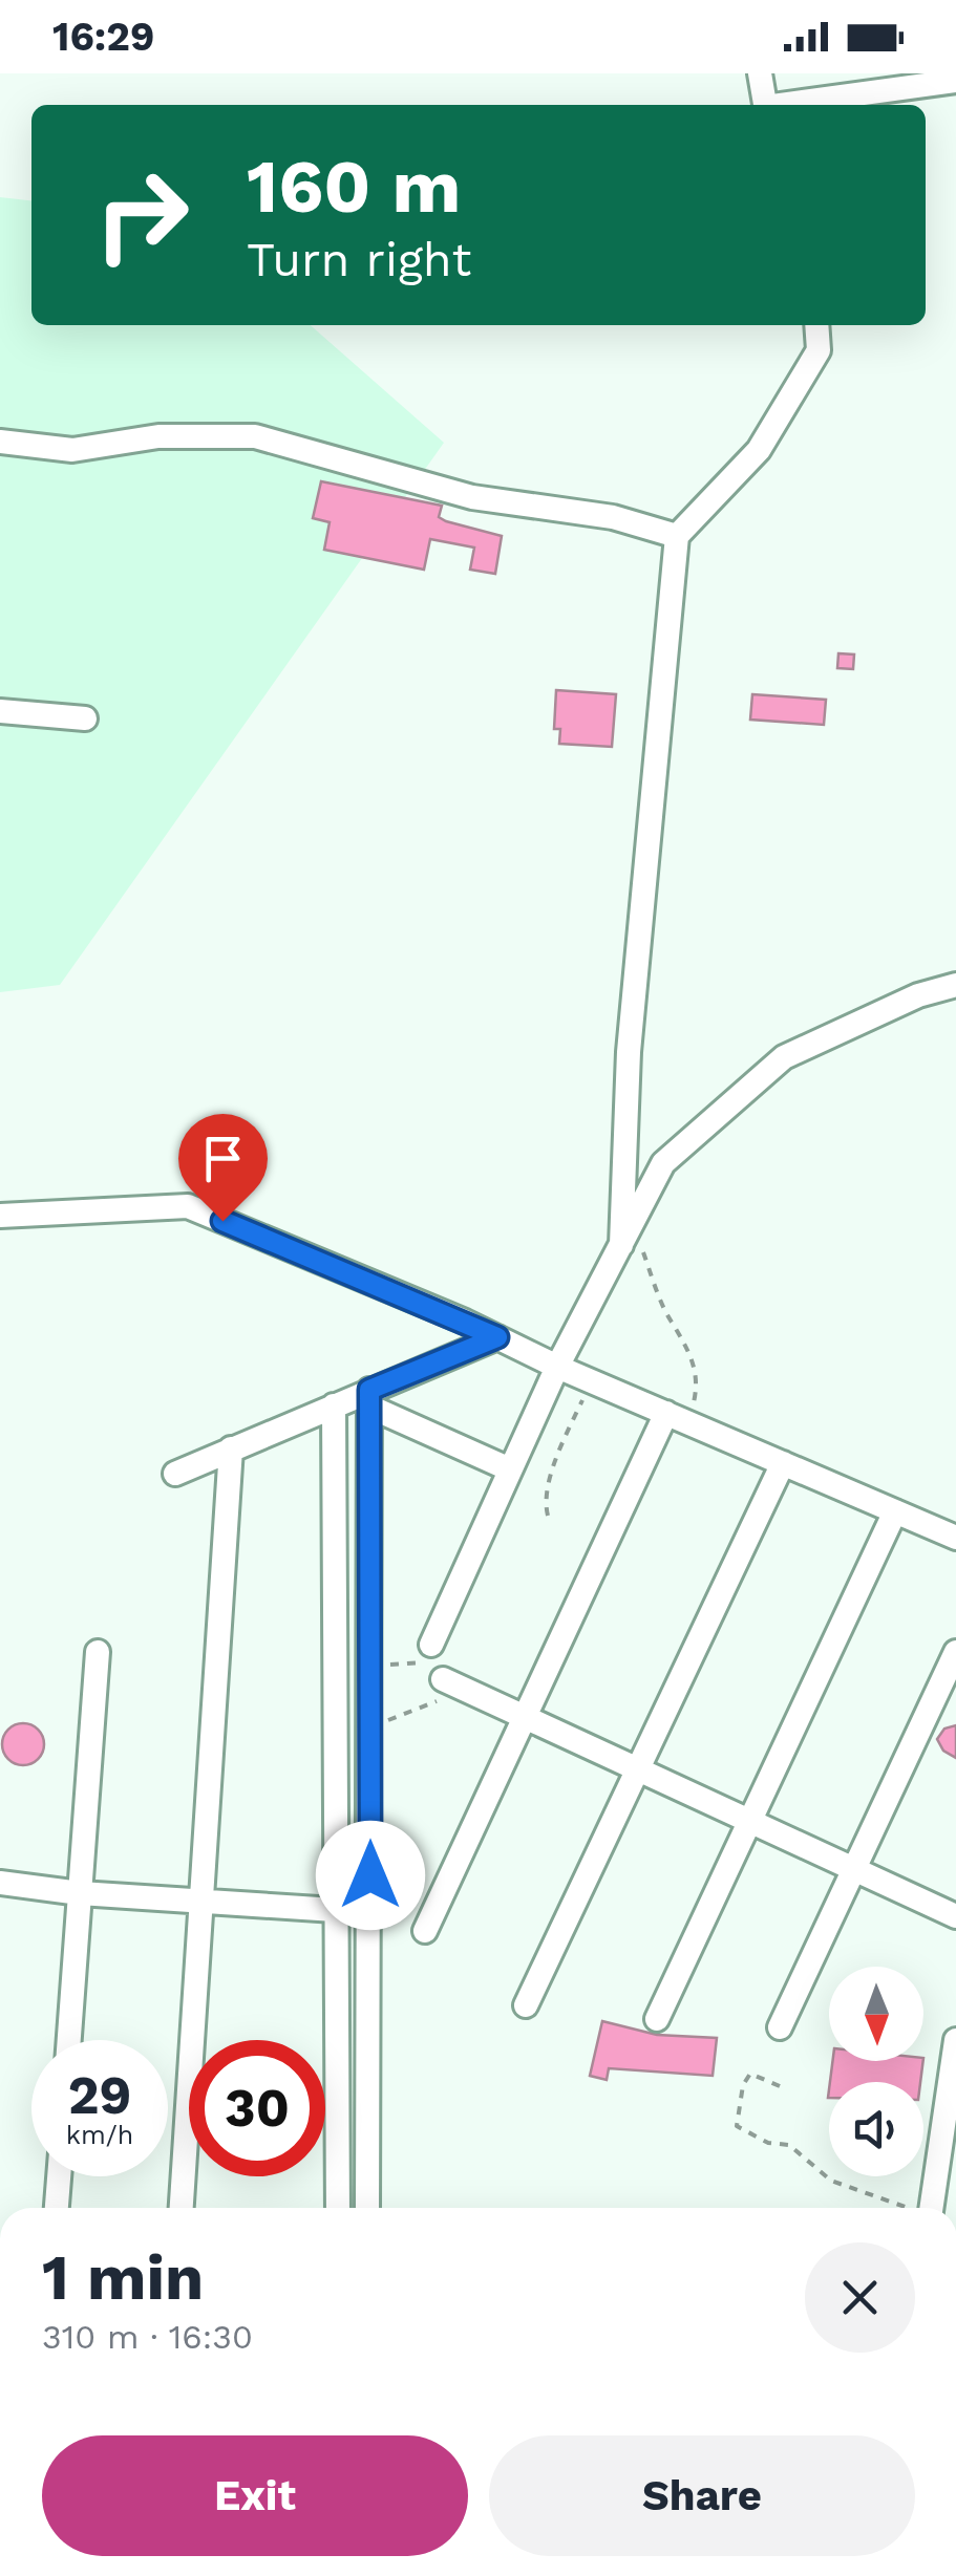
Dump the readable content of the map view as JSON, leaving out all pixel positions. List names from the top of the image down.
{
  "north": "bottom",
  "page": {
    "status": "16:29",
    "turn": ["160 m", "Turn right"],
    "speed": "29 km/h",
    "limit": "30",
    "heading": ["1 min", "310 m · 16:30"],
    "buttons": ["Exit", "Share"]
  }
}
